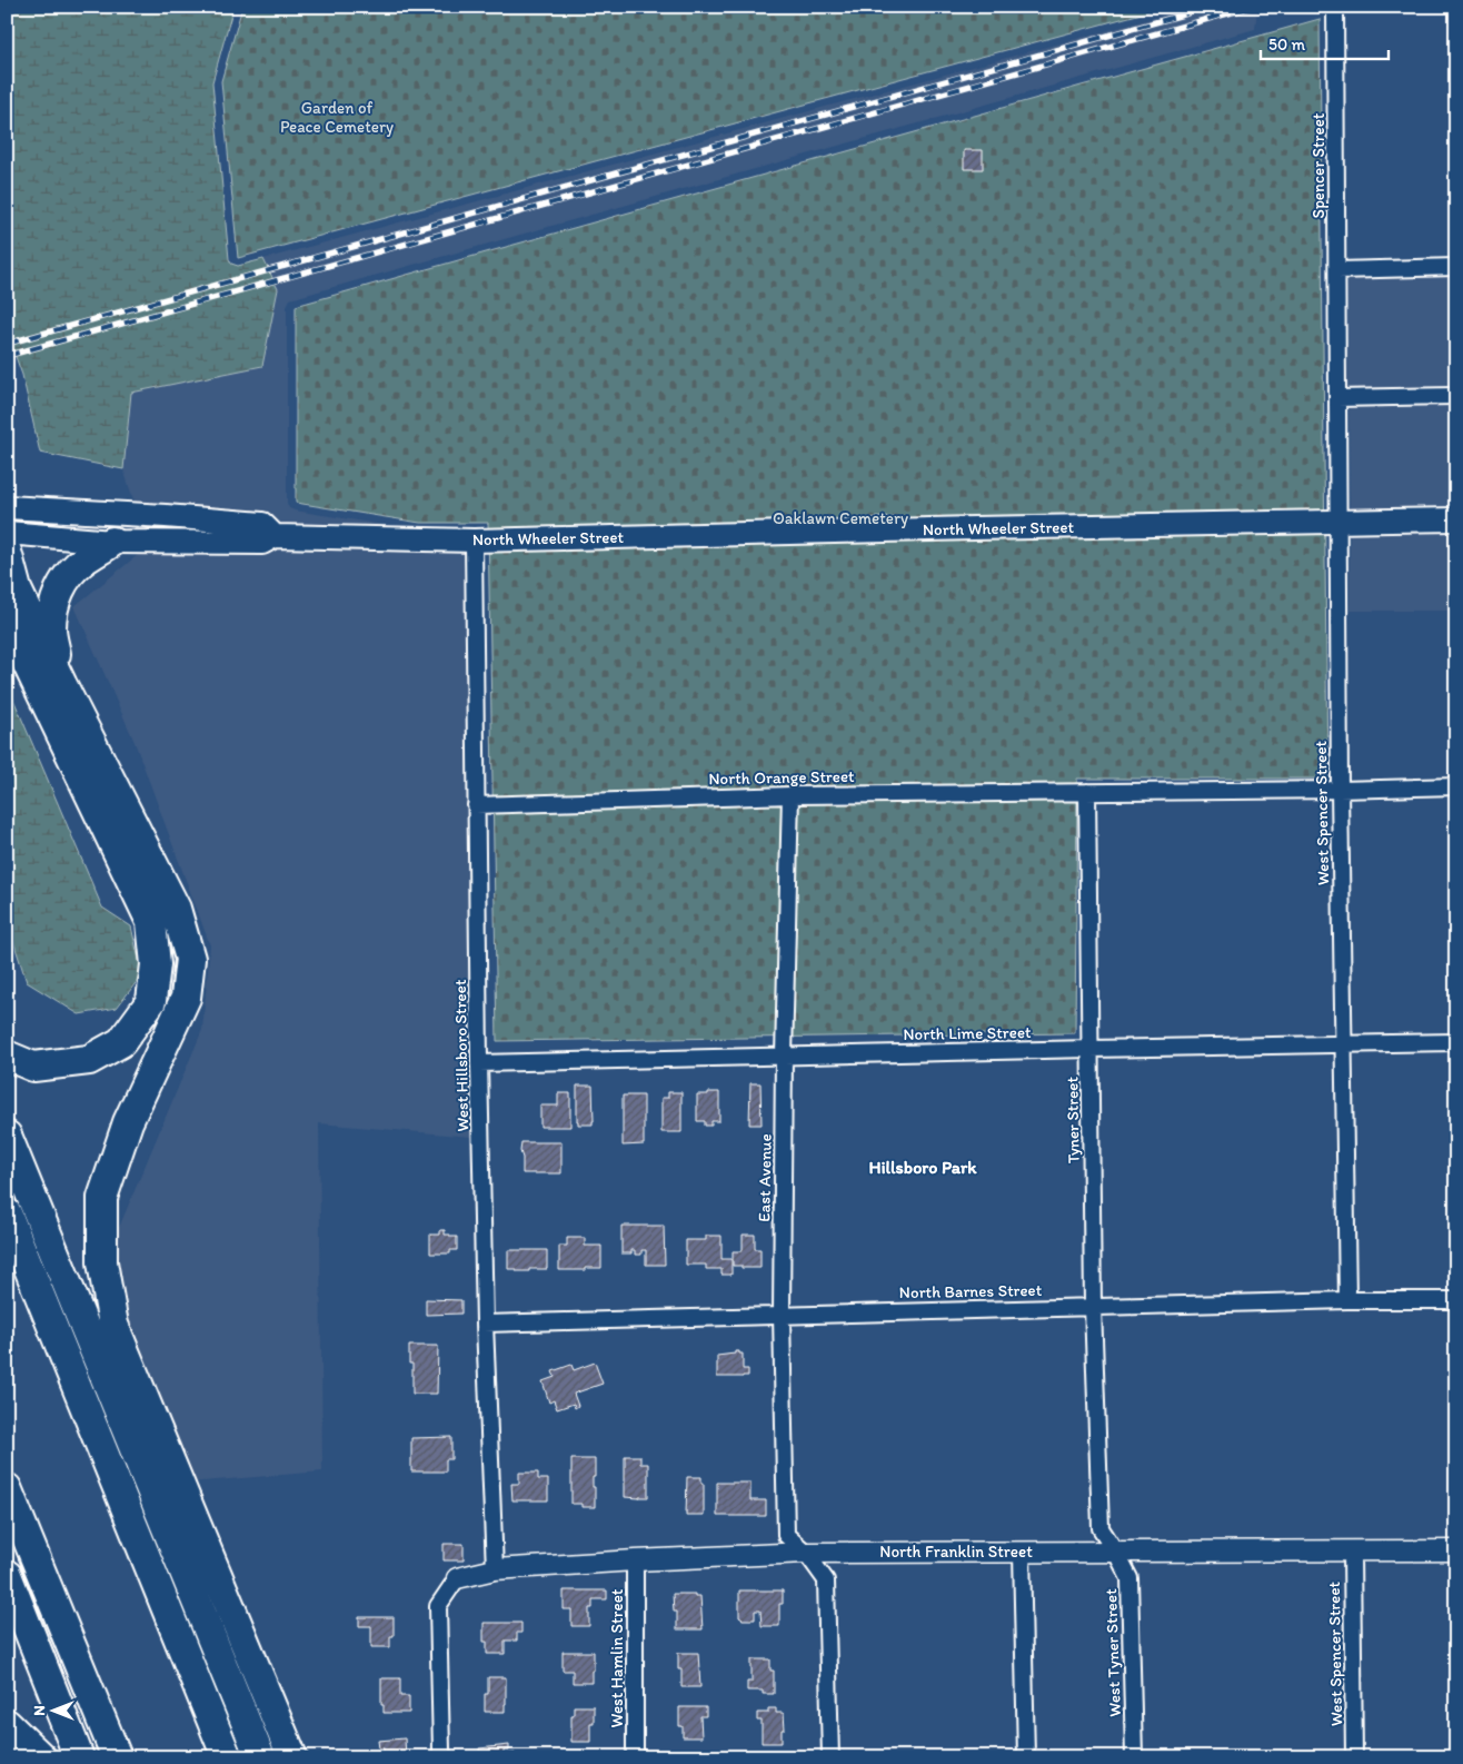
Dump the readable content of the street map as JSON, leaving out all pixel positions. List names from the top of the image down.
{
  "streets": {
    "main road": ["North Wheeler Street"],
    "street": [
      "Spencer Street",
      "North Orange Street",
      "West Spencer Street",
      "North Lime Street",
      "West Hillsboro Street",
      "Tyner Street",
      "East Avenue",
      "North Barnes Street",
      "North Franklin Street",
      "West Tyner Street",
      "West Hamlin Street"
    ]
  },
  "crossings": [
    ["Spencer Street", "West Spencer Street"],
    ["North Wheeler Street", "West Spencer Street"],
    ["North Wheeler Street", "West Hillsboro Street"],
    ["North Orange Street", "West Hillsboro Street"],
    ["North Orange Street", "Tyner Street"],
    ["North Orange Street", "East Avenue"],
    ["West Spencer Street", "North Lime Street"],
    ["West Spencer Street", "North Barnes Street"],
    ["West Spencer Street", "North Franklin Street"],
    ["North Lime Street", "West Hillsboro Street"],
    ["North Lime Street", "Tyner Street"],
    ["North Lime Street", "East Avenue"],
    ["West Hillsboro Street", "North Barnes Street"],
    ["West Hillsboro Street", "North Franklin Street"],
    ["Tyner Street", "North Barnes Street"],
    ["Tyner Street", "North Franklin Street"],
    ["Tyner Street", "West Tyner Street"],
    ["East Avenue", "North Barnes Street"],
    ["East Avenue", "North Franklin Street"],
    ["North Franklin Street", "West Tyner Street"],
    ["North Franklin Street", "West Hamlin Street"]
  ],
  "districts": ["Hillsboro Park"],
  "parks": ["Garden of Peace Cemetery", "Oaklawn Cemetery"],
  "scale_bar": "50 m",
  "north": "left"
}
